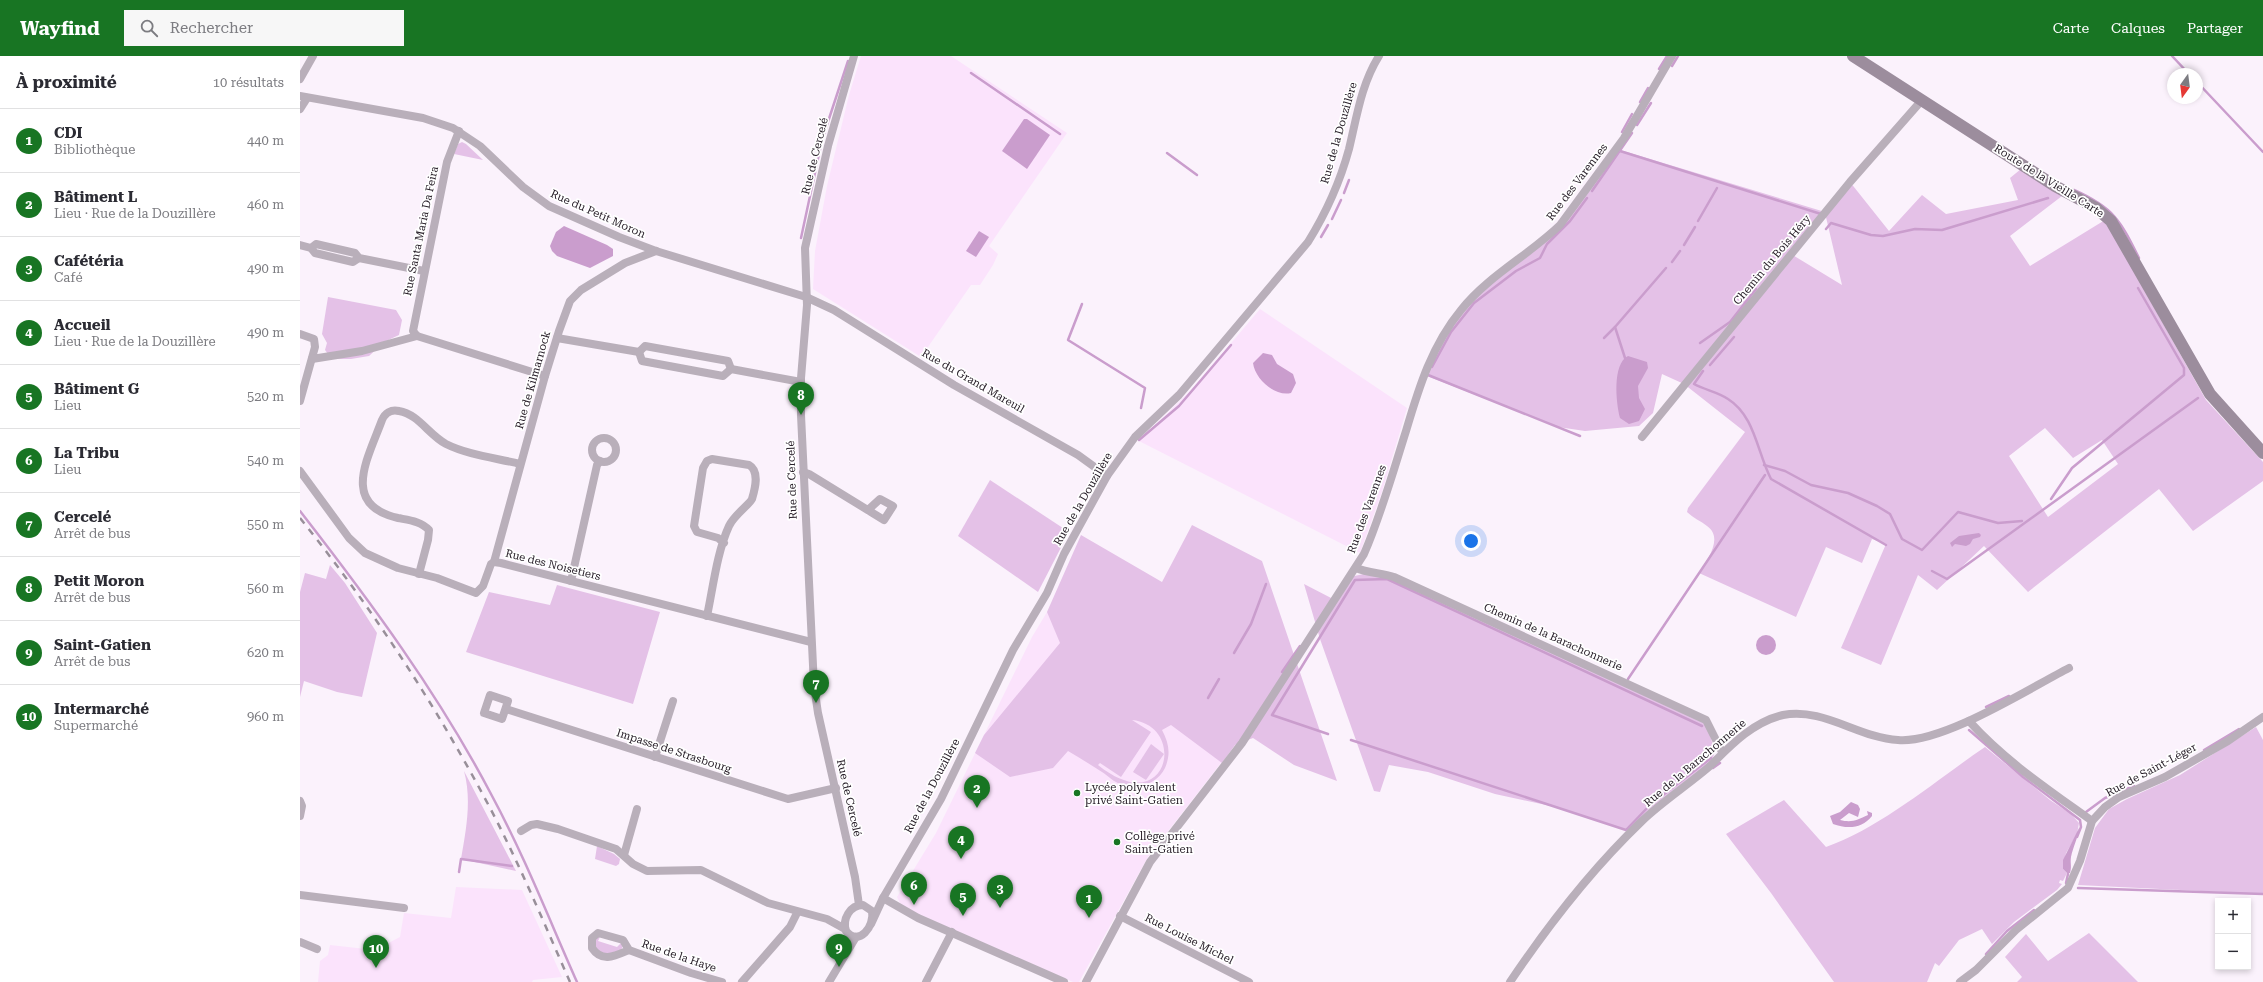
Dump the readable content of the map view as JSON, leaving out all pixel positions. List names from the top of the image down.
{
  "streets": {
    "street": [
      "Rue de la Douzillère",
      "Rue de Cercelé",
      "Route de la Vieille Carte",
      "Rue des Varennes",
      "Rue du Petit Moron",
      "Rue Santa Maria Da Feira",
      "Chemin du Bois Héry",
      "Rue de Kilmarnock",
      "Rue du Grand Mareuil",
      "Rue des Noisetiers",
      "Chemin de la Barachonnerie",
      "Impasse de Strasbourg",
      "Rue de la Barachonnerie",
      "Rue de Saint-Léger",
      "Rue Louise Michel",
      "Rue de la Haye"
    ]
  },
  "crossings": [
    ["Rue de la Douzillère", "Rue de Cercelé"],
    ["Rue de la Douzillère", "Rue du Grand Mareuil"],
    ["Rue de Cercelé", "Rue du Petit Moron"],
    ["Rue de Cercelé", "Rue du Grand Mareuil"],
    ["Rue de Cercelé", "Rue des Noisetiers"],
    ["Rue de Cercelé", "Impasse de Strasbourg"],
    ["Route de la Vieille Carte", "Chemin du Bois Héry"],
    ["Rue des Varennes", "Chemin de la Barachonnerie"],
    ["Rue des Varennes", "Rue Louise Michel"],
    ["Rue du Petit Moron", "Rue Santa Maria Da Feira"],
    ["Rue du Petit Moron", "Rue de Kilmarnock"],
    ["Rue du Petit Moron", "Rue du Grand Mareuil"],
    ["Rue de Kilmarnock", "Rue des Noisetiers"],
    ["Chemin de la Barachonnerie", "Rue de la Barachonnerie"]
  ],
  "places": ["Lycée polyvalent privé Saint-Gatien", "Collège privé Saint-Gatien"],
  "north": "bottom",
  "page": {
    "header": "Wayfind",
    "search": "Rechercher",
    "nav": ["Carte", "Calques", "Partager"],
    "heading": ["À proximité", "10 résultats"],
    "list": [
      {
        "mark": "1",
        "name": "CDI",
        "note": "Bibliothèque",
        "value": "440 m"
      },
      {
        "mark": "2",
        "name": "Bâtiment L",
        "note": "Lieu · Rue de la Douzillère",
        "value": "460 m"
      },
      {
        "mark": "3",
        "name": "Cafétéria",
        "note": "Café",
        "value": "490 m"
      },
      {
        "mark": "4",
        "name": "Accueil",
        "note": "Lieu · Rue de la Douzillère",
        "value": "490 m"
      },
      {
        "mark": "5",
        "name": "Bâtiment G",
        "note": "Lieu",
        "value": "520 m"
      },
      {
        "mark": "6",
        "name": "La Tribu",
        "note": "Lieu",
        "value": "540 m"
      },
      {
        "mark": "7",
        "name": "Cercelé",
        "note": "Arrêt de bus",
        "value": "550 m"
      },
      {
        "mark": "8",
        "name": "Petit Moron",
        "note": "Arrêt de bus",
        "value": "560 m"
      },
      {
        "mark": "9",
        "name": "Saint-Gatien",
        "note": "Arrêt de bus",
        "value": "620 m"
      },
      {
        "mark": "10",
        "name": "Intermarché",
        "note": "Supermarché",
        "value": "960 m"
      }
    ],
    "pins": [
      "8",
      "7",
      "2",
      "4",
      "6",
      "3",
      "5",
      "1",
      "9",
      "10"
    ],
    "map_buttons": ["+", "−"]
  }
}
